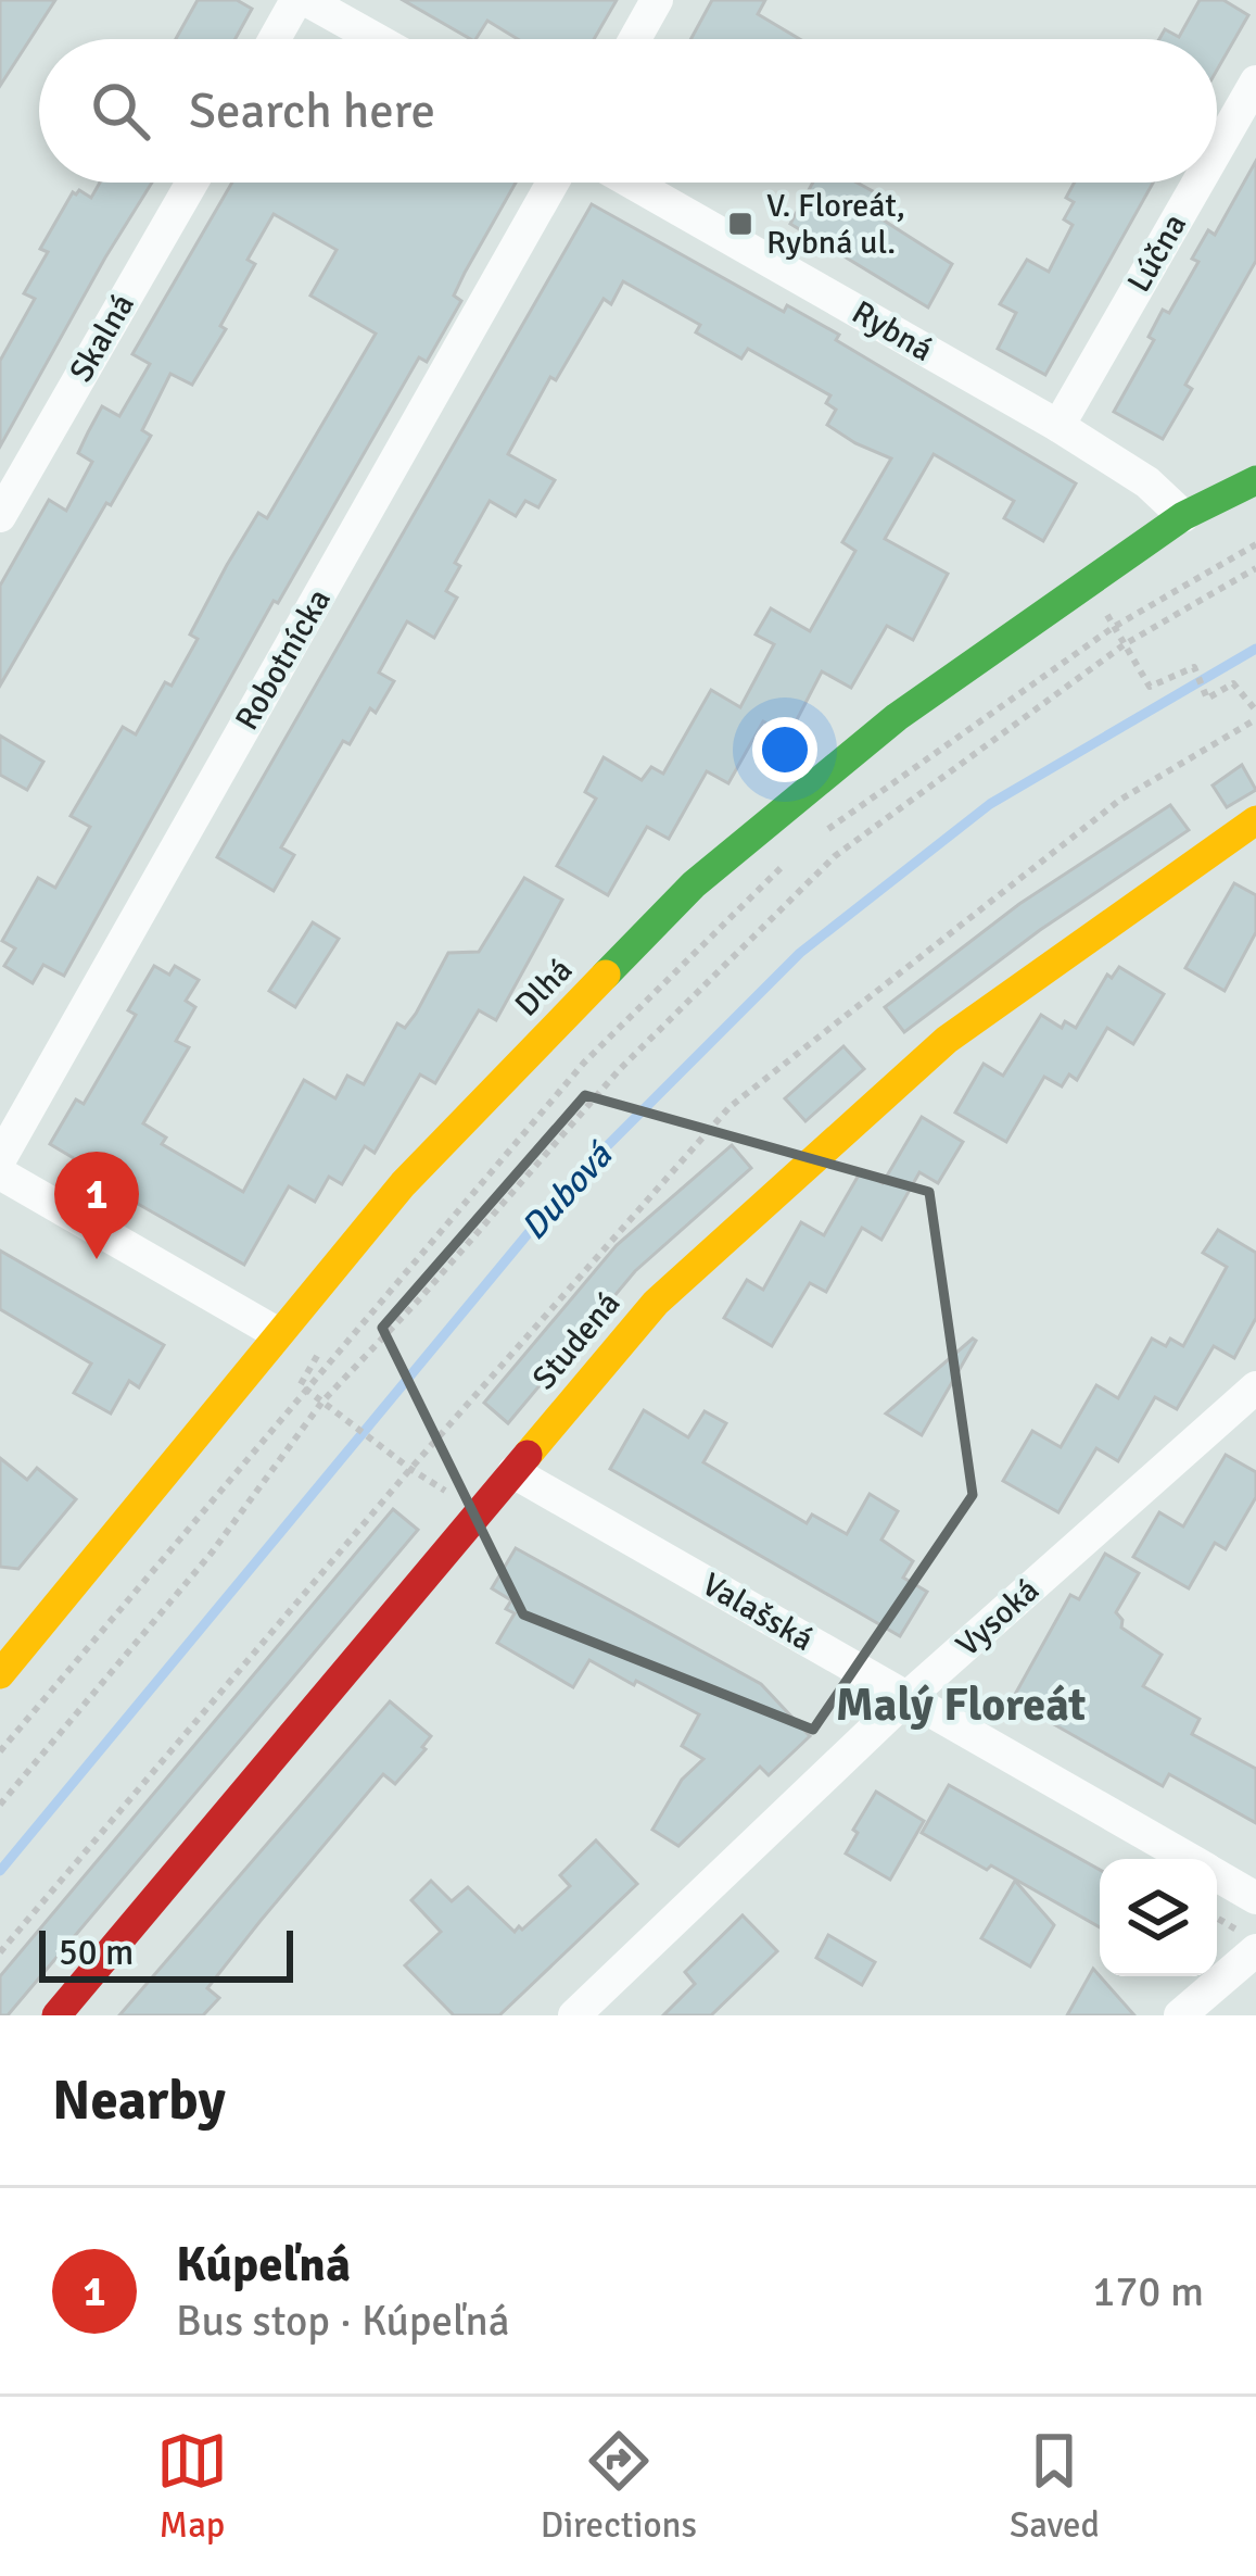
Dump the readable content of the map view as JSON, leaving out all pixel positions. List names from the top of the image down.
{
  "streets": {
    "street": [
      "Lúčna",
      "Rybná",
      "Skalná",
      "Robotnícka",
      "Dlhá",
      "Studená",
      "Valašská",
      "Vysoká"
    ]
  },
  "crossings": [
    ["Lúčna", "Rybná"],
    ["Rybná", "Dlhá"],
    ["Studená", "Valašská"],
    ["Valašská", "Vysoká"]
  ],
  "districts": ["Malý Floreát"],
  "water": ["Dubová"],
  "places": {
    "transit": ["V. Floreát, Rybná ul."]
  },
  "scale_bar": "50 m",
  "page": {
    "search": "Search here",
    "pins": "1",
    "scale": "50 m",
    "heading": "Nearby",
    "list": [
      {
        "mark": "1",
        "name": "Kúpeľná",
        "note": "Bus stop · Kúpeľná",
        "value": "170 m"
      }
    ],
    "nav": ["Map", "Directions", "Saved"]
  }
}
